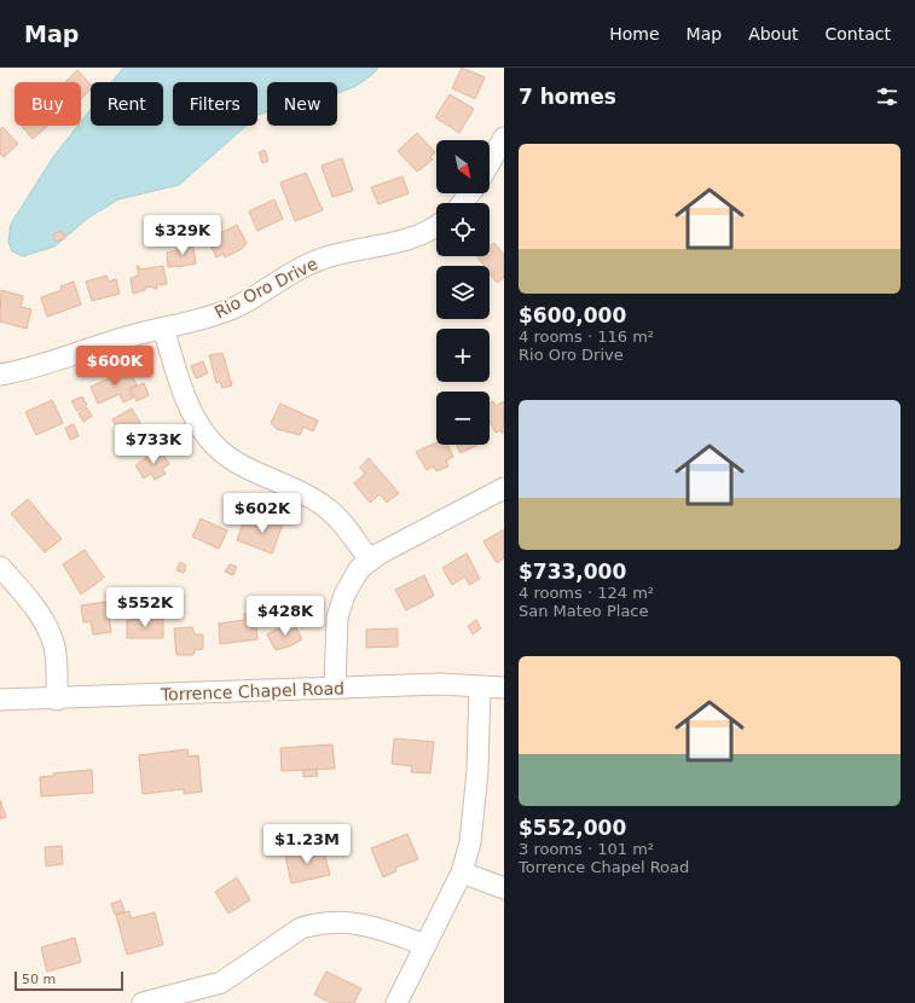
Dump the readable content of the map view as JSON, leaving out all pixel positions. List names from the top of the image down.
{
  "streets": {
    "street": ["Rio Oro Drive", "Torrence Chapel Road"]
  },
  "scale_bar": "50 m",
  "north": "bottom right",
  "page": {
    "header": "Map",
    "nav": [
      "Home",
      "Map",
      "About",
      "Contact"
    ],
    "heading": "7 homes",
    "chip": [
      "Buy",
      "Rent",
      "Filters",
      "New"
    ],
    "list": [
      {
        "name": "$600,000",
        "note": "4 rooms · 116 m² · Rio Oro Drive"
      },
      {
        "name": "$733,000",
        "note": "4 rooms · 124 m² · San Mateo Place"
      },
      {
        "name": "$552,000",
        "note": "3 rooms · 101 m² · Torrence Chapel Road"
      }
    ],
    "map_buttons": ["+", "−"],
    "price": [
      "$329K",
      "$600K",
      "$733K",
      "$602K",
      "$552K",
      "$428K",
      "$1.23M"
    ],
    "scale": "50 m"
  }
}
